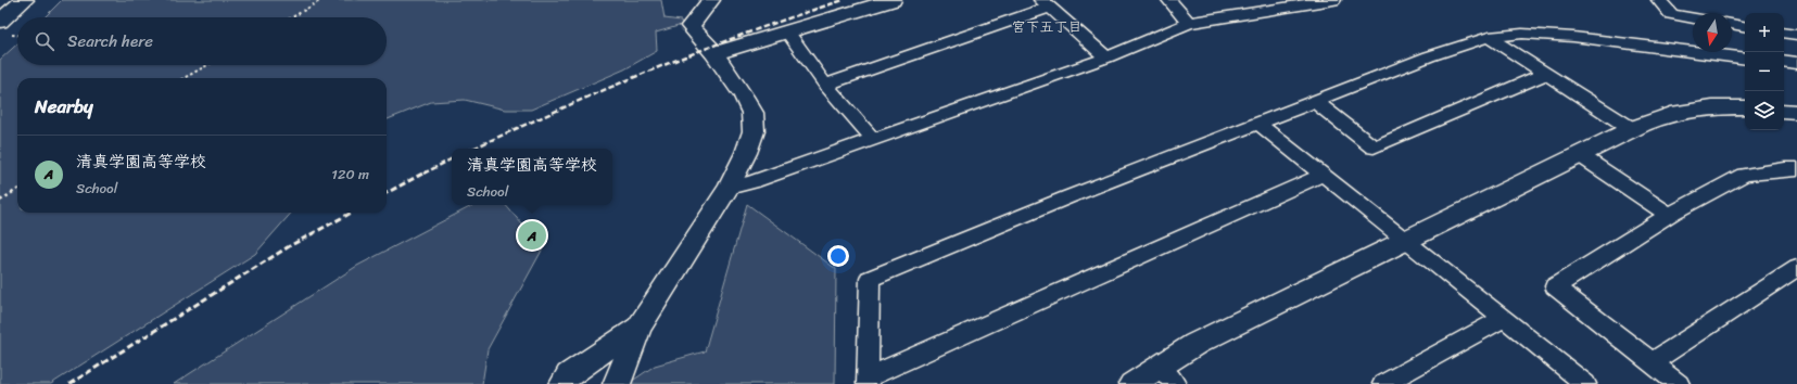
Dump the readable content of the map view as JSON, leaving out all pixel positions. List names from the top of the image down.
{
  "districts": ["宮下五丁目"],
  "north": "bottom",
  "page": {
    "map_buttons": ["+", "−"],
    "search": "Search here",
    "heading": "Nearby",
    "list": [
      {
        "mark": "A",
        "name": "清真学園高等学校",
        "note": "School",
        "value": "120 m"
      }
    ],
    "popup": ["清真学園高等学校", "School"],
    "pins": "A"
  }
}
